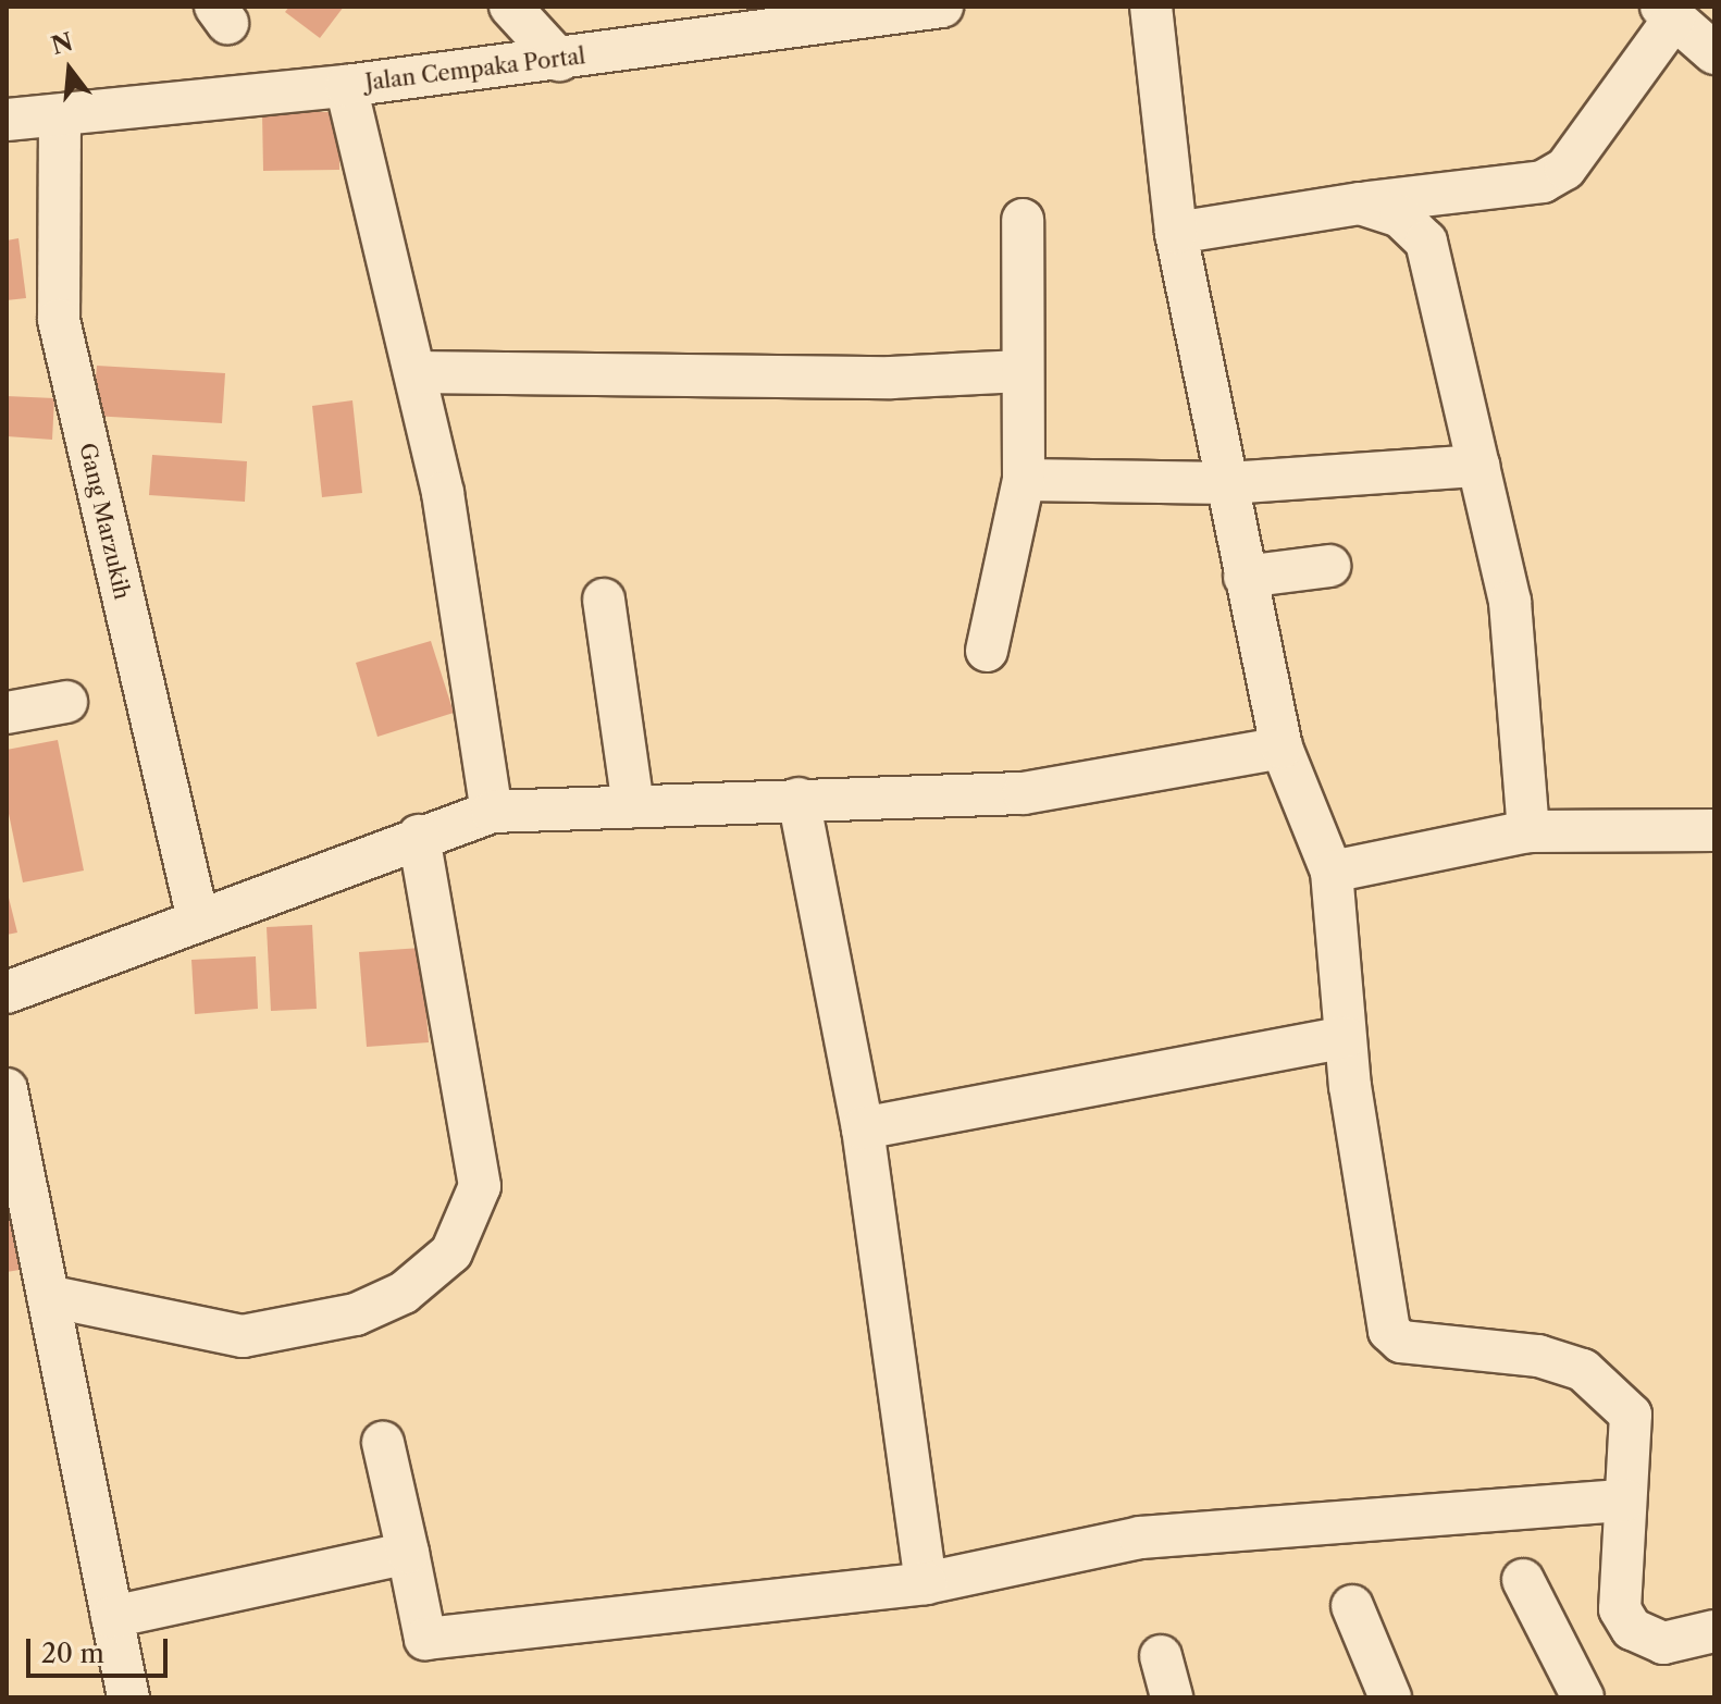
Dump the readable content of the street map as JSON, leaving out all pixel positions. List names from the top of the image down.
{
  "streets": {
    "street": ["Jalan Cempaka Portal", "Gang Marzukih"]
  },
  "crossings": [
    ["Jalan Cempaka Portal", "Gang Marzukih"]
  ],
  "scale_bar": "20 m",
  "north": "top"
}
